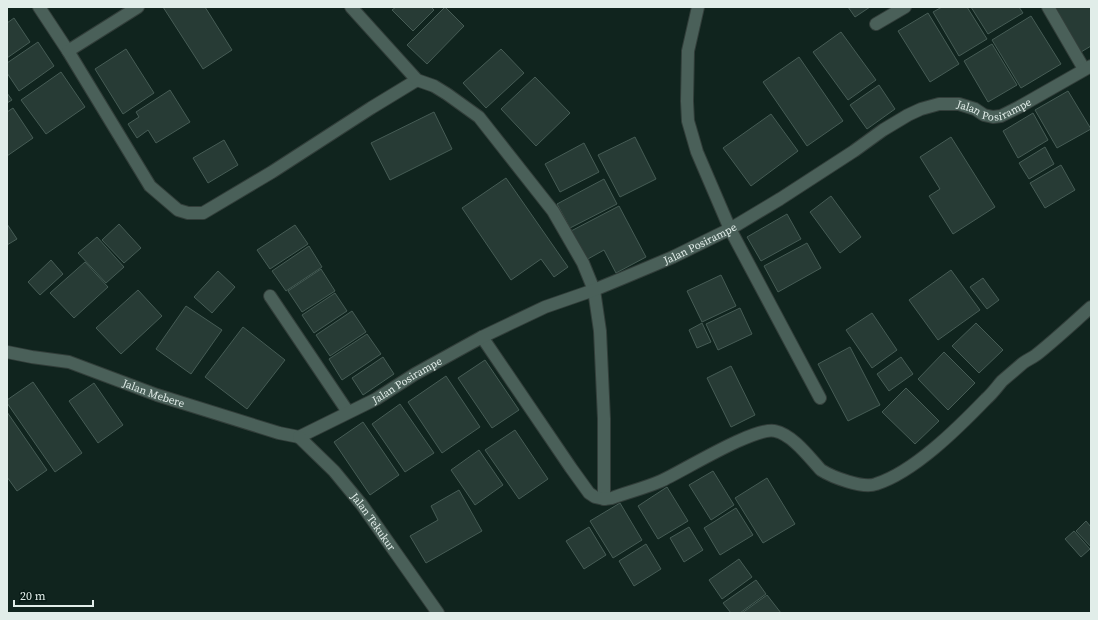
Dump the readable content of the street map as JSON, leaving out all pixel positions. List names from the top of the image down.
{
  "streets": {
    "street": ["Jalan Posirampe", "Jalan Mebere", "Jalan Tekukur"]
  },
  "crossings": [
    ["Jalan Posirampe", "Jalan Mebere"],
    ["Jalan Posirampe", "Jalan Tekukur"],
    ["Jalan Mebere", "Jalan Tekukur"]
  ],
  "scale_bar": "20 m"
}
